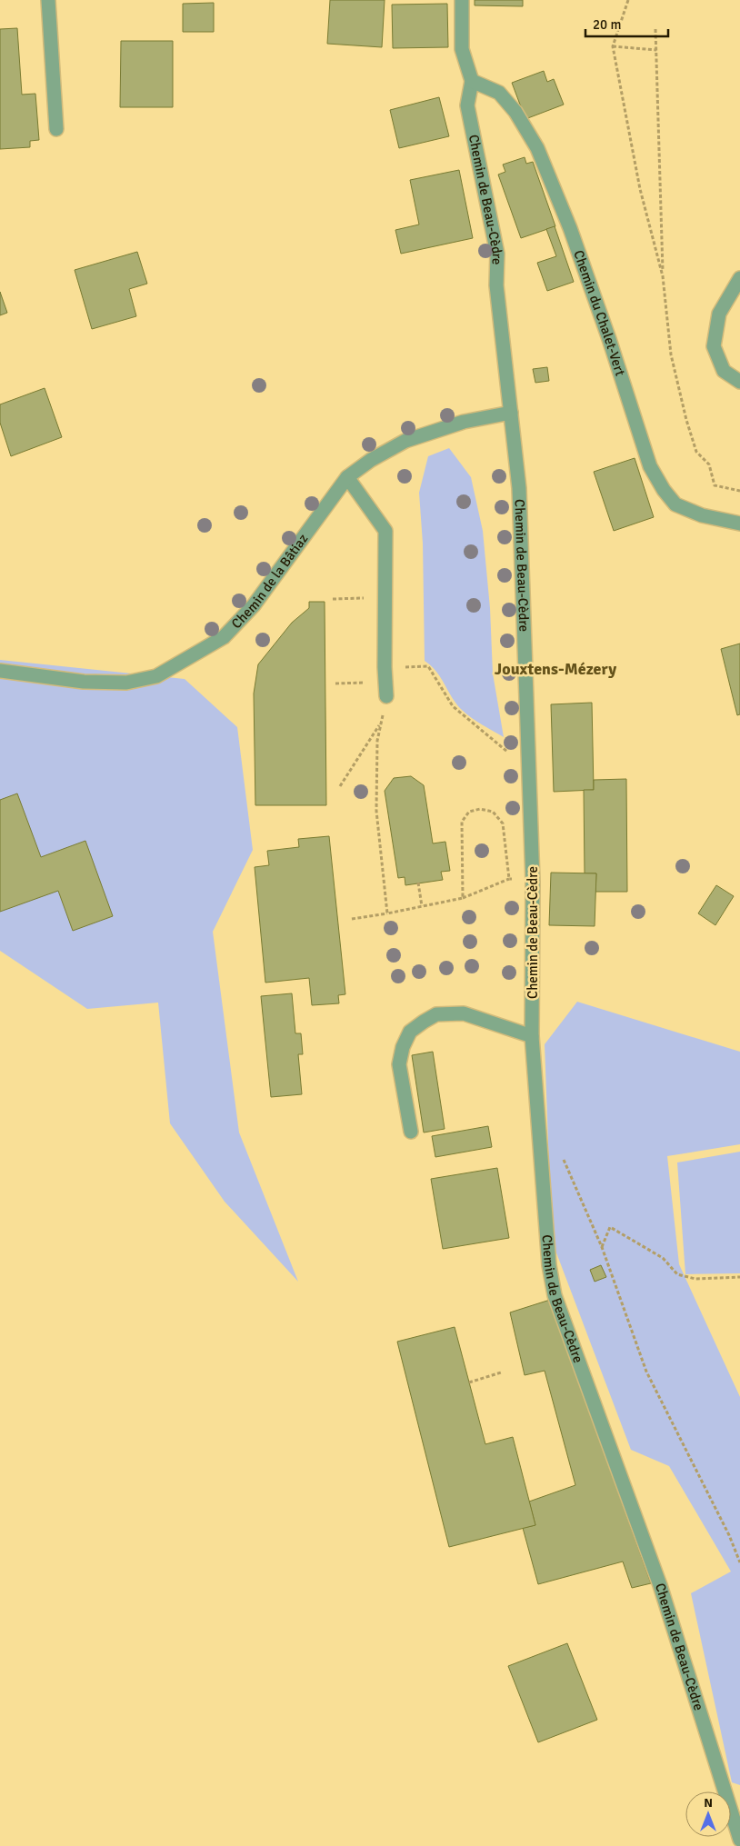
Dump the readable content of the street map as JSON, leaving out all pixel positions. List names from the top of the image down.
{
  "streets": {
    "street": ["Chemin de Beau-Cèdre", "Chemin du Chalet-Vert", "Chemin de la Bâtiaz"]
  },
  "crossings": [
    ["Chemin de Beau-Cèdre", "Chemin du Chalet-Vert"],
    ["Chemin de Beau-Cèdre", "Chemin de la Bâtiaz"]
  ],
  "districts": ["Jouxtens-Mézery"],
  "scale_bar": "20 m",
  "north": "top"
}
